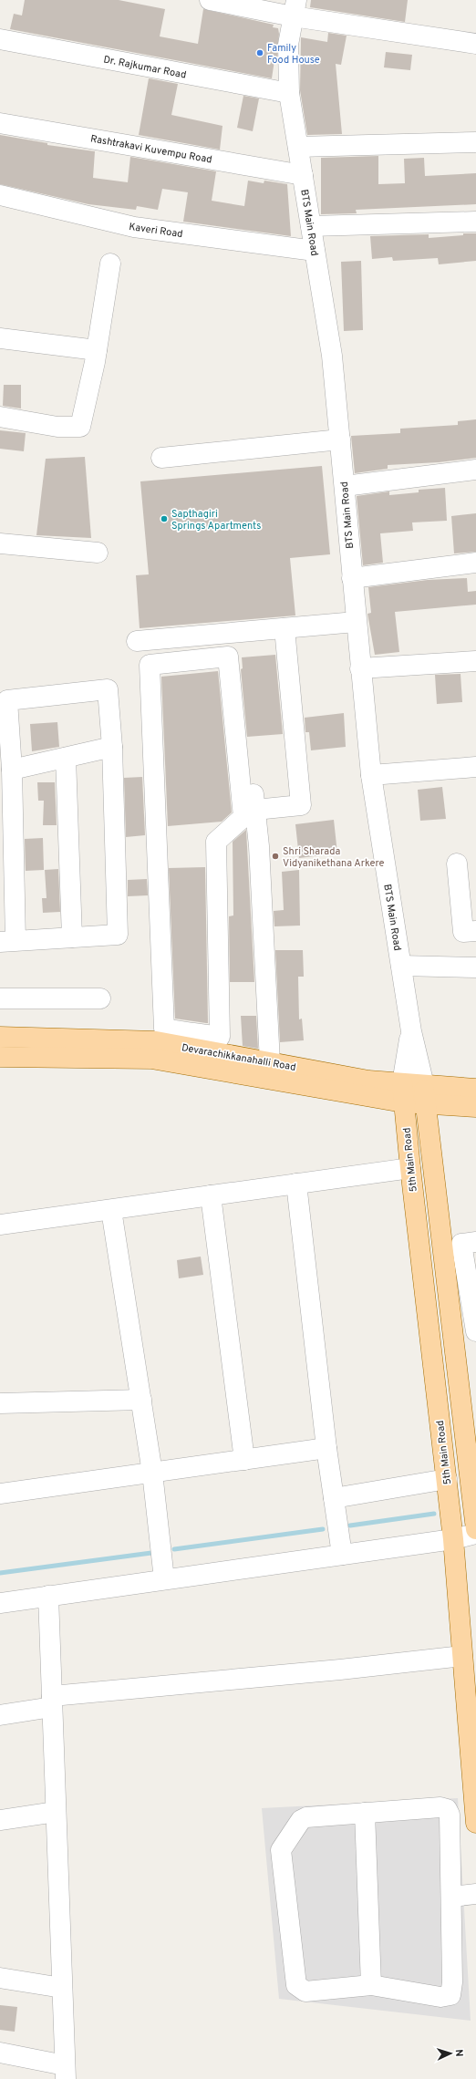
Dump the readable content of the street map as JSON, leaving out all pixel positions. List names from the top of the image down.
{
  "streets": {
    "main road": ["Devarachikkanahalli Road", "5th Main Road"],
    "street": [
      "Dr. Rajkumar Road",
      "Rashtrakavi Kuvempu Road",
      "BTS Main Road",
      "Kaveri Road"
    ]
  },
  "crossings": [
    ["Dr. Rajkumar Road", "BTS Main Road"],
    ["Rashtrakavi Kuvempu Road", "BTS Main Road"],
    ["BTS Main Road", "Kaveri Road"],
    ["BTS Main Road", "Devarachikkanahalli Road"],
    ["BTS Main Road", "5th Main Road"],
    ["Devarachikkanahalli Road", "5th Main Road"]
  ],
  "places": ["Family Food House", "Sapthagiri Springs Apartments", "Shri Sharada Vidyanikethana Arkere"],
  "north": "right"
}
